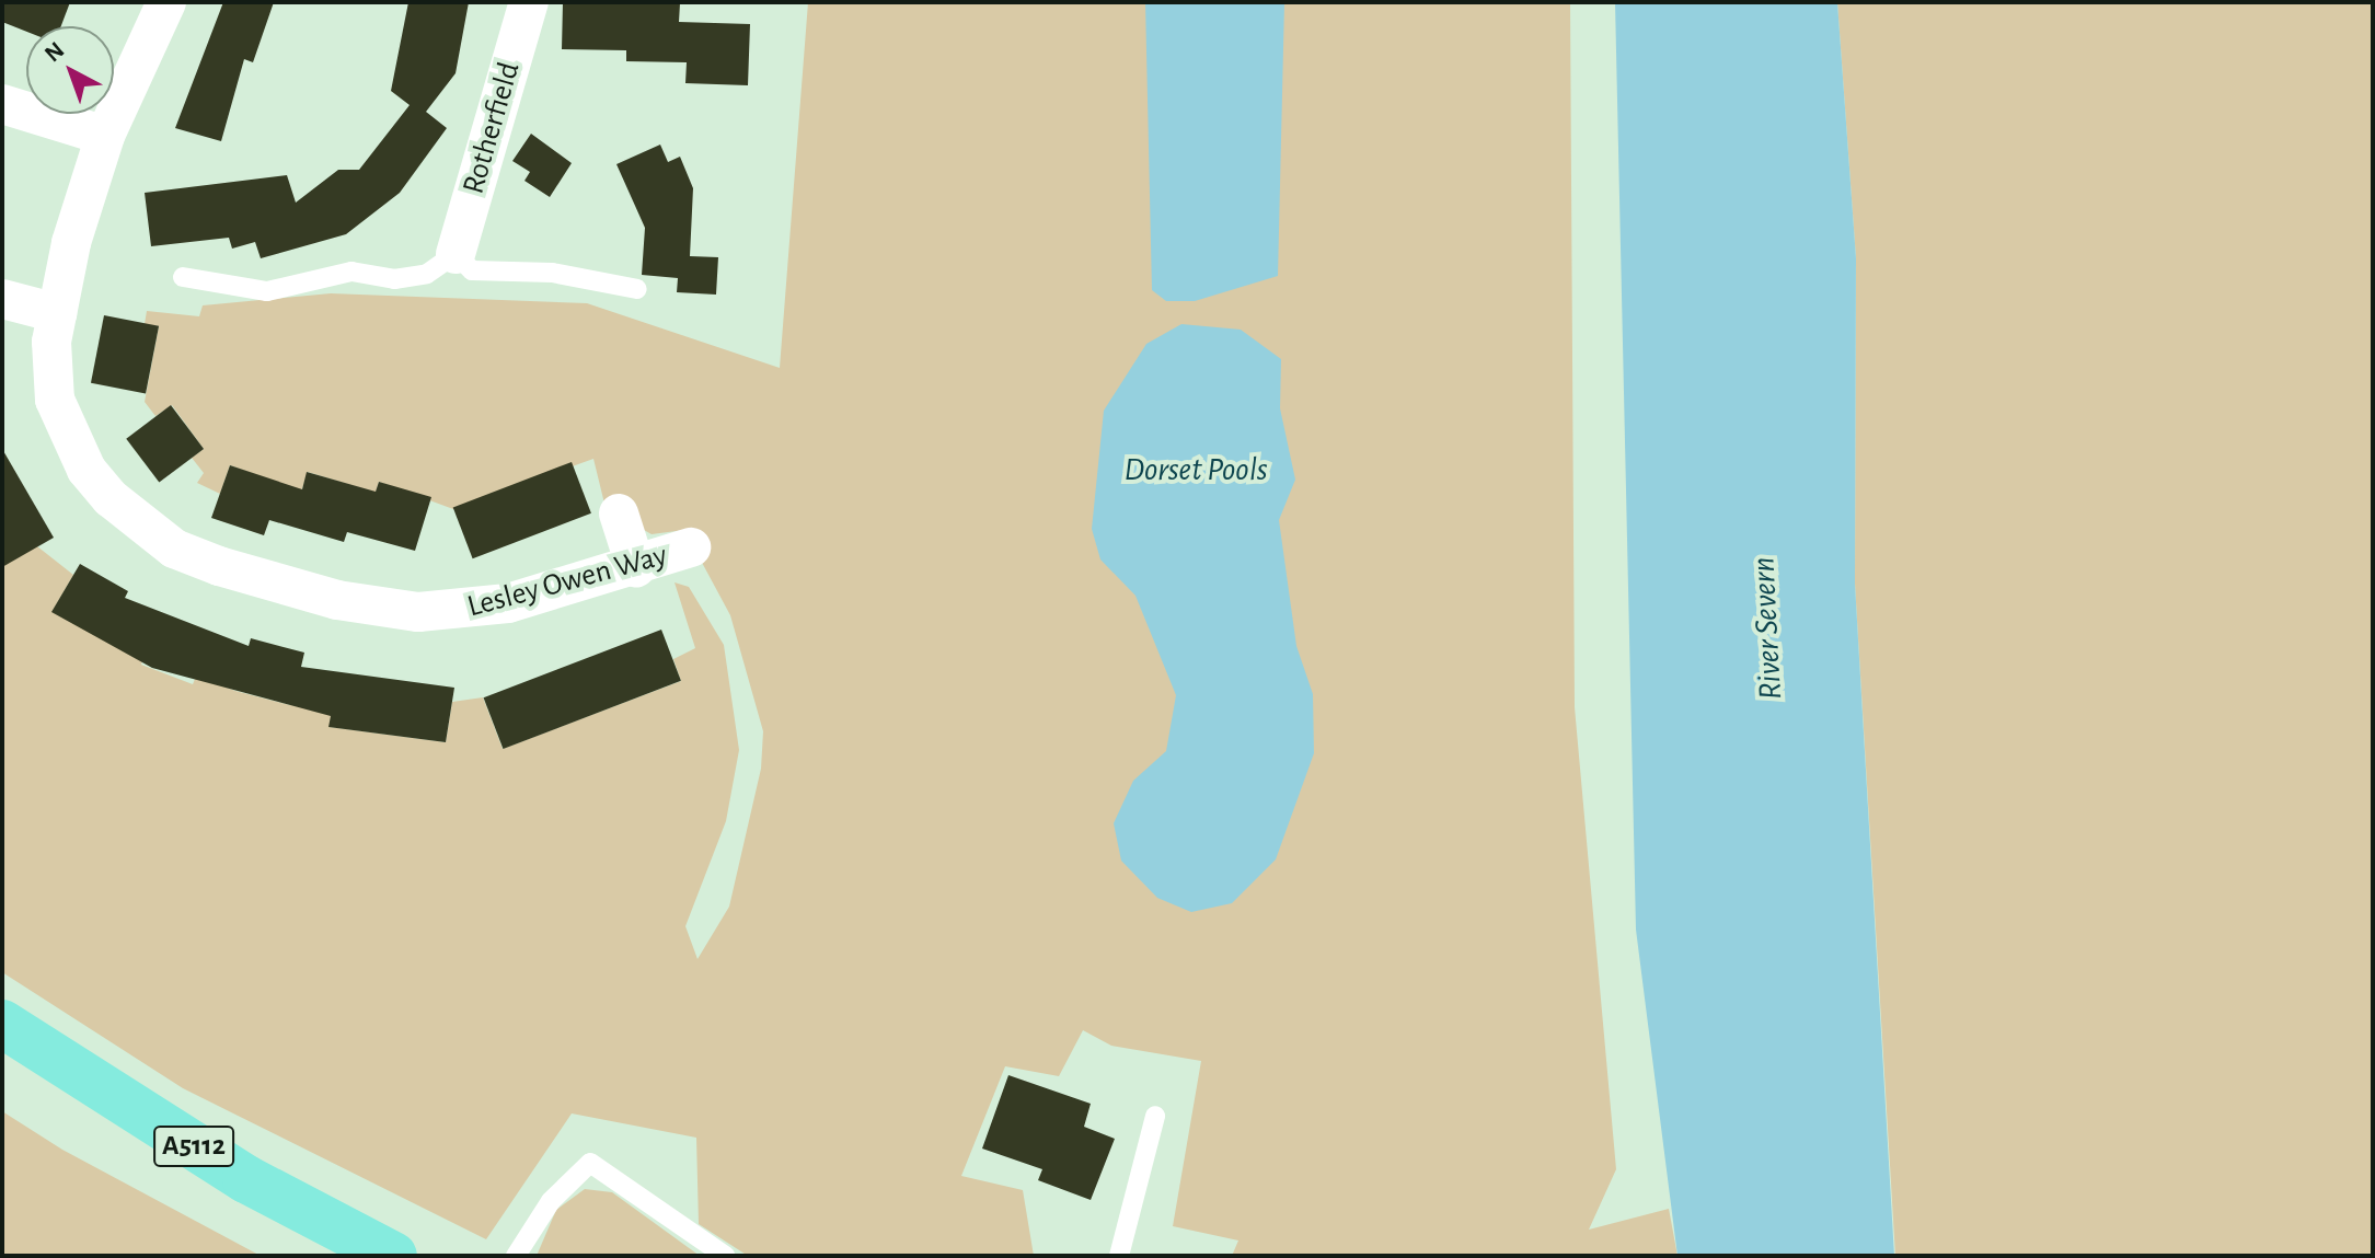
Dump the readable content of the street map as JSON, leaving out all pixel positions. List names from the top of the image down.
{
  "streets": {
    "main road": ["A5112"],
    "street": ["Rotherfield", "Lesley Owen Way"]
  },
  "water": ["Dorset Pools", "River Severn"],
  "north": "top left"
}
